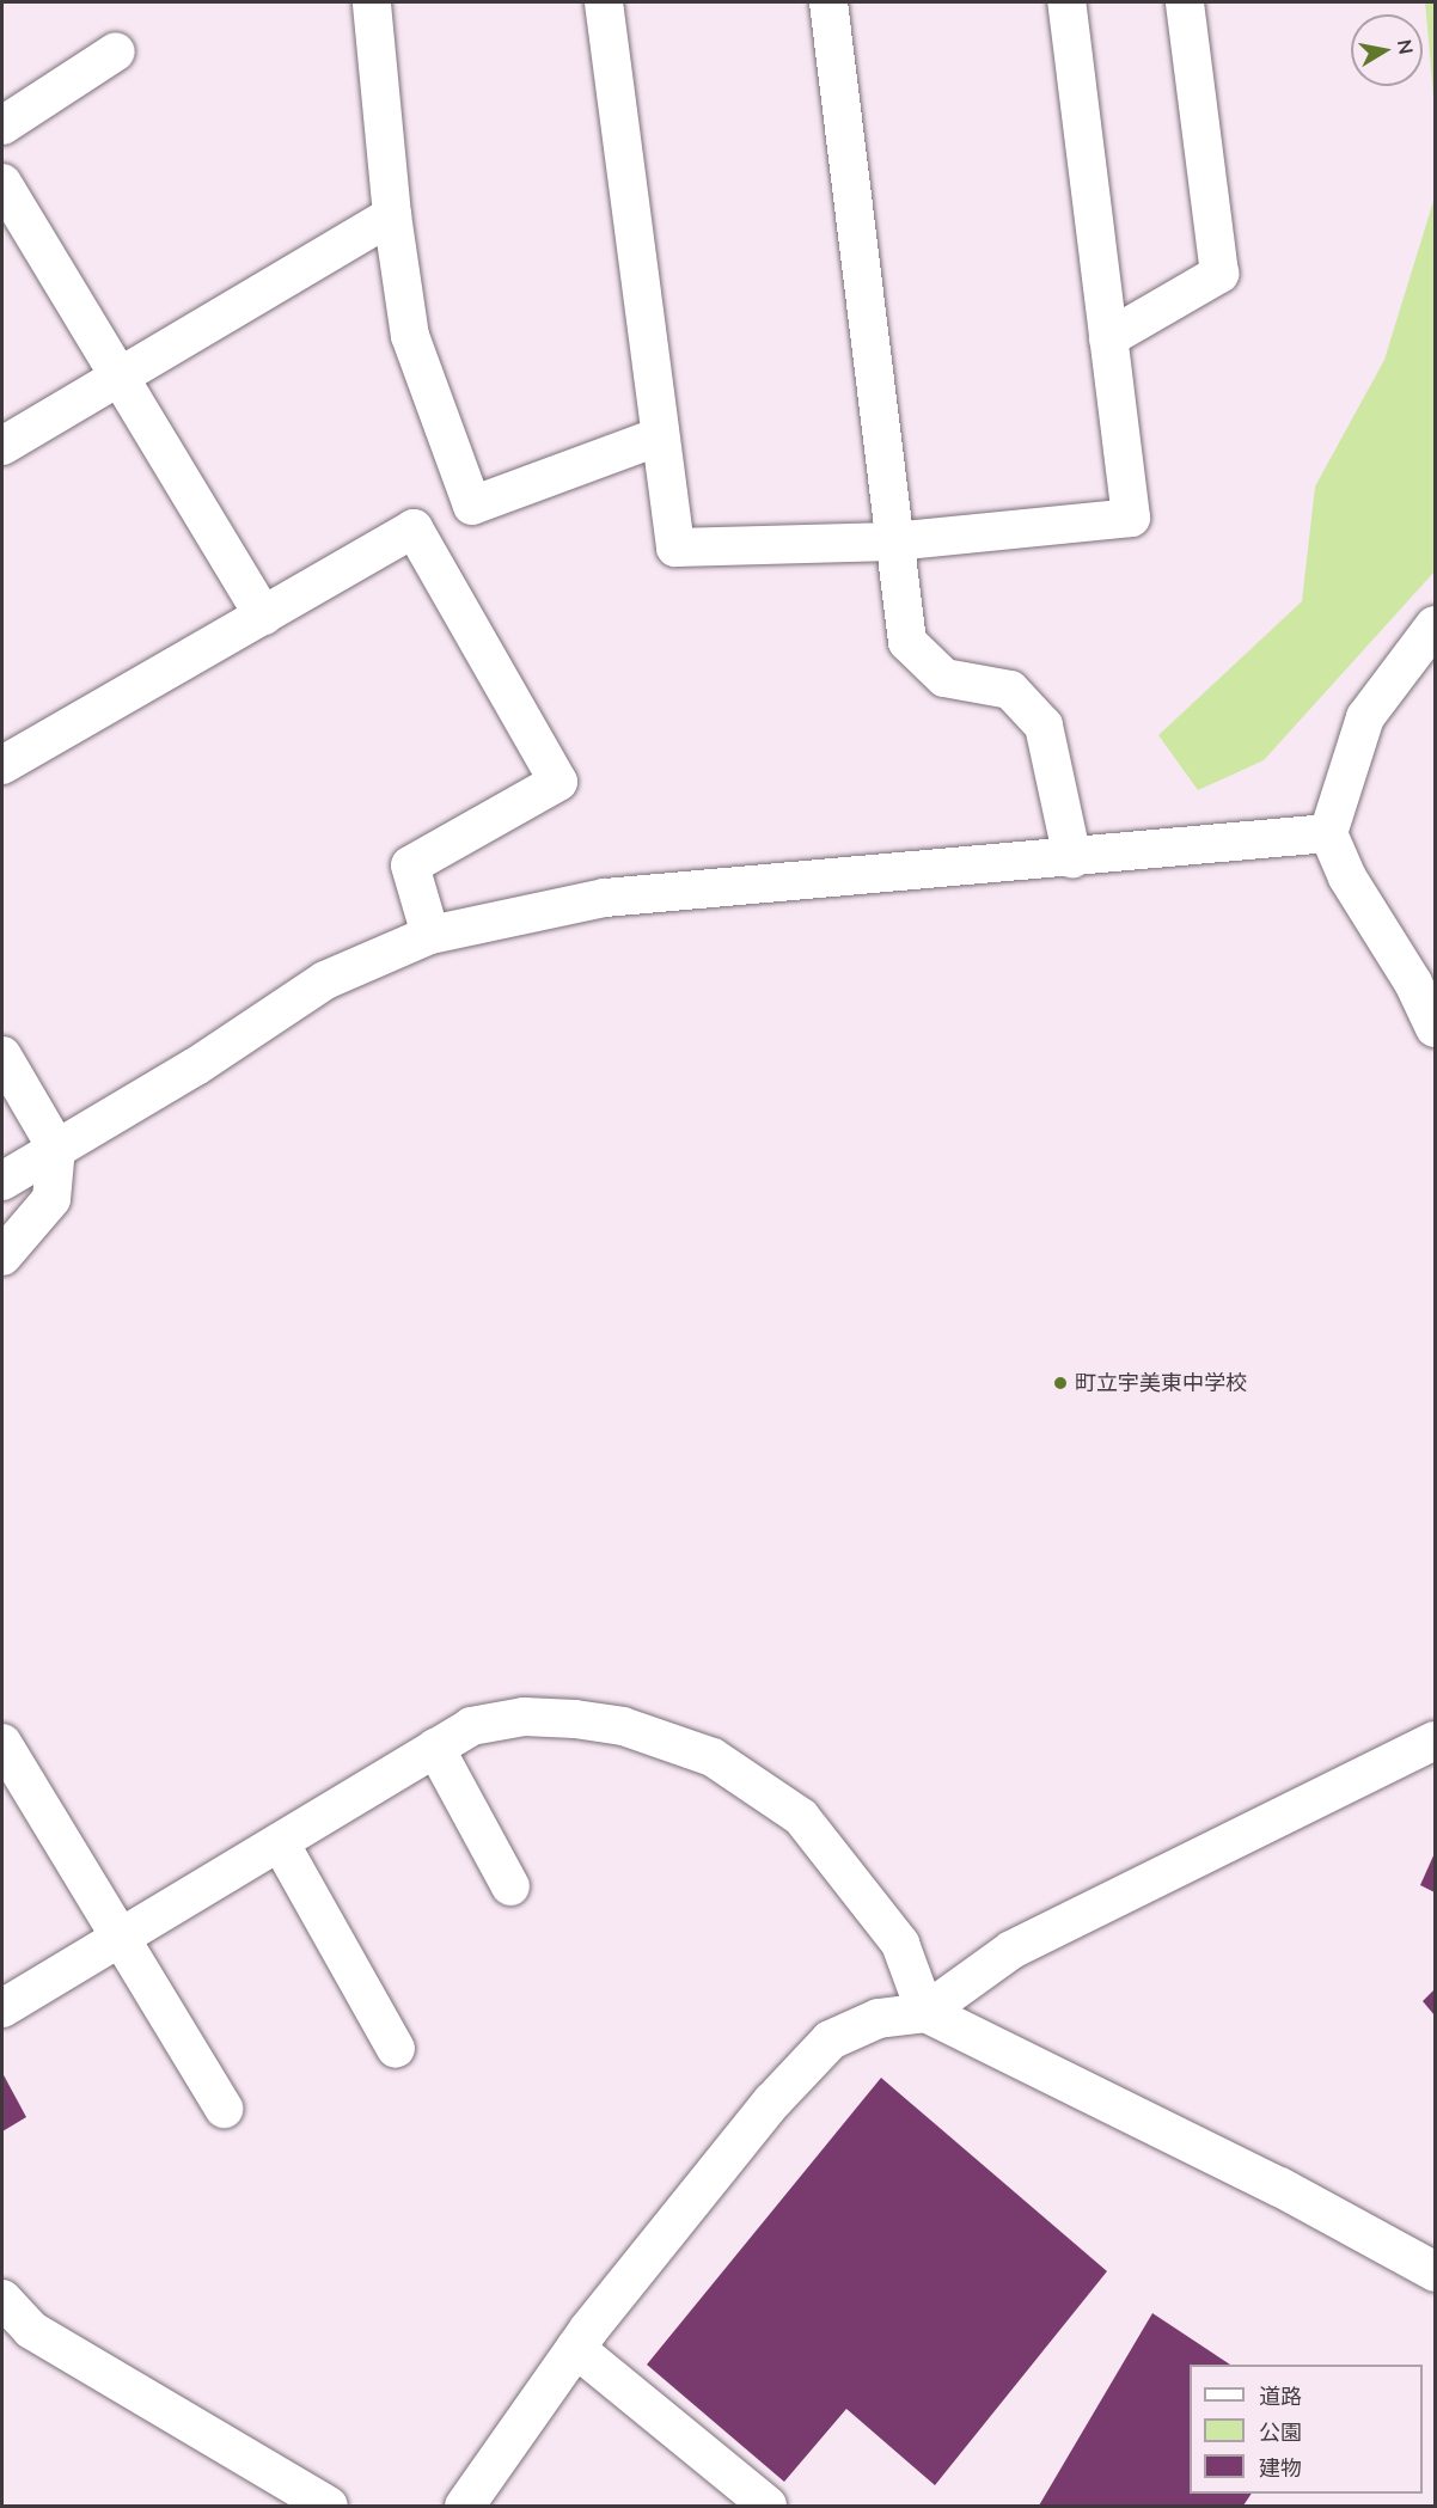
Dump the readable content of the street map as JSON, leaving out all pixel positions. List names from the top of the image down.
{
  "places": ["町立宇美東中学校"],
  "legend": ["道路", "公園", "建物"],
  "north": "right"
}
